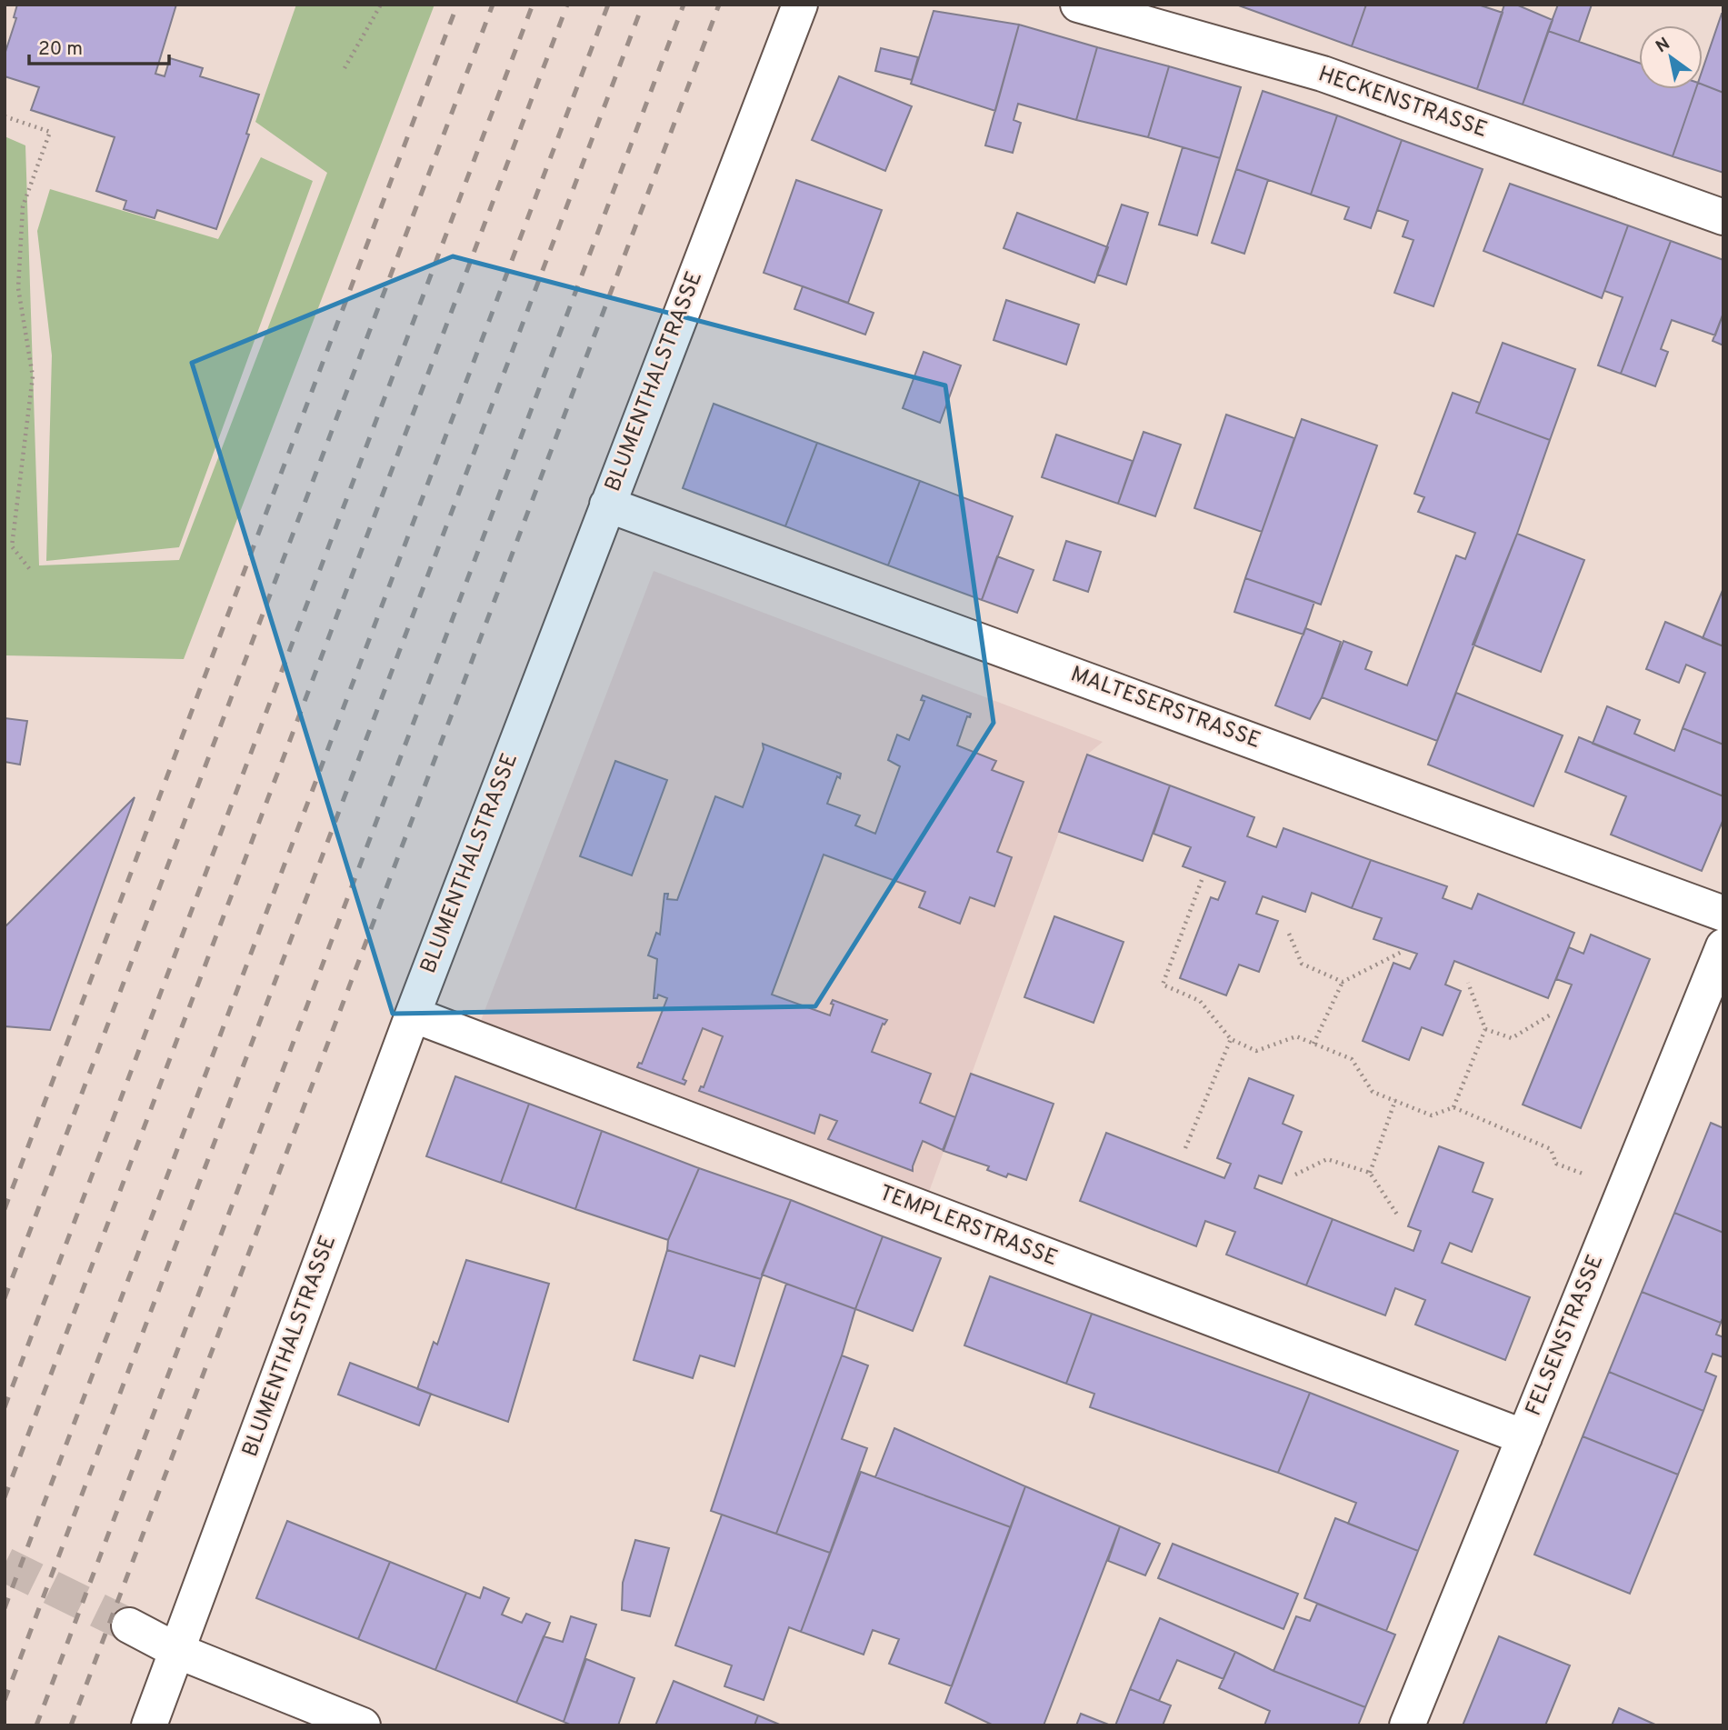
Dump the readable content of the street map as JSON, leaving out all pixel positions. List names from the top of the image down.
{
  "streets": {
    "street": [
      "HECKENSTRASSE",
      "BLUMENTHALSTRASSE",
      "MALTESERSTRASSE",
      "TEMPLERSTRASSE",
      "FELSENSTRASSE"
    ]
  },
  "crossings": [
    ["BLUMENTHALSTRASSE", "MALTESERSTRASSE"],
    ["BLUMENTHALSTRASSE", "TEMPLERSTRASSE"],
    ["TEMPLERSTRASSE", "FELSENSTRASSE"]
  ],
  "scale_bar": "20 m",
  "north": "top left"
}
